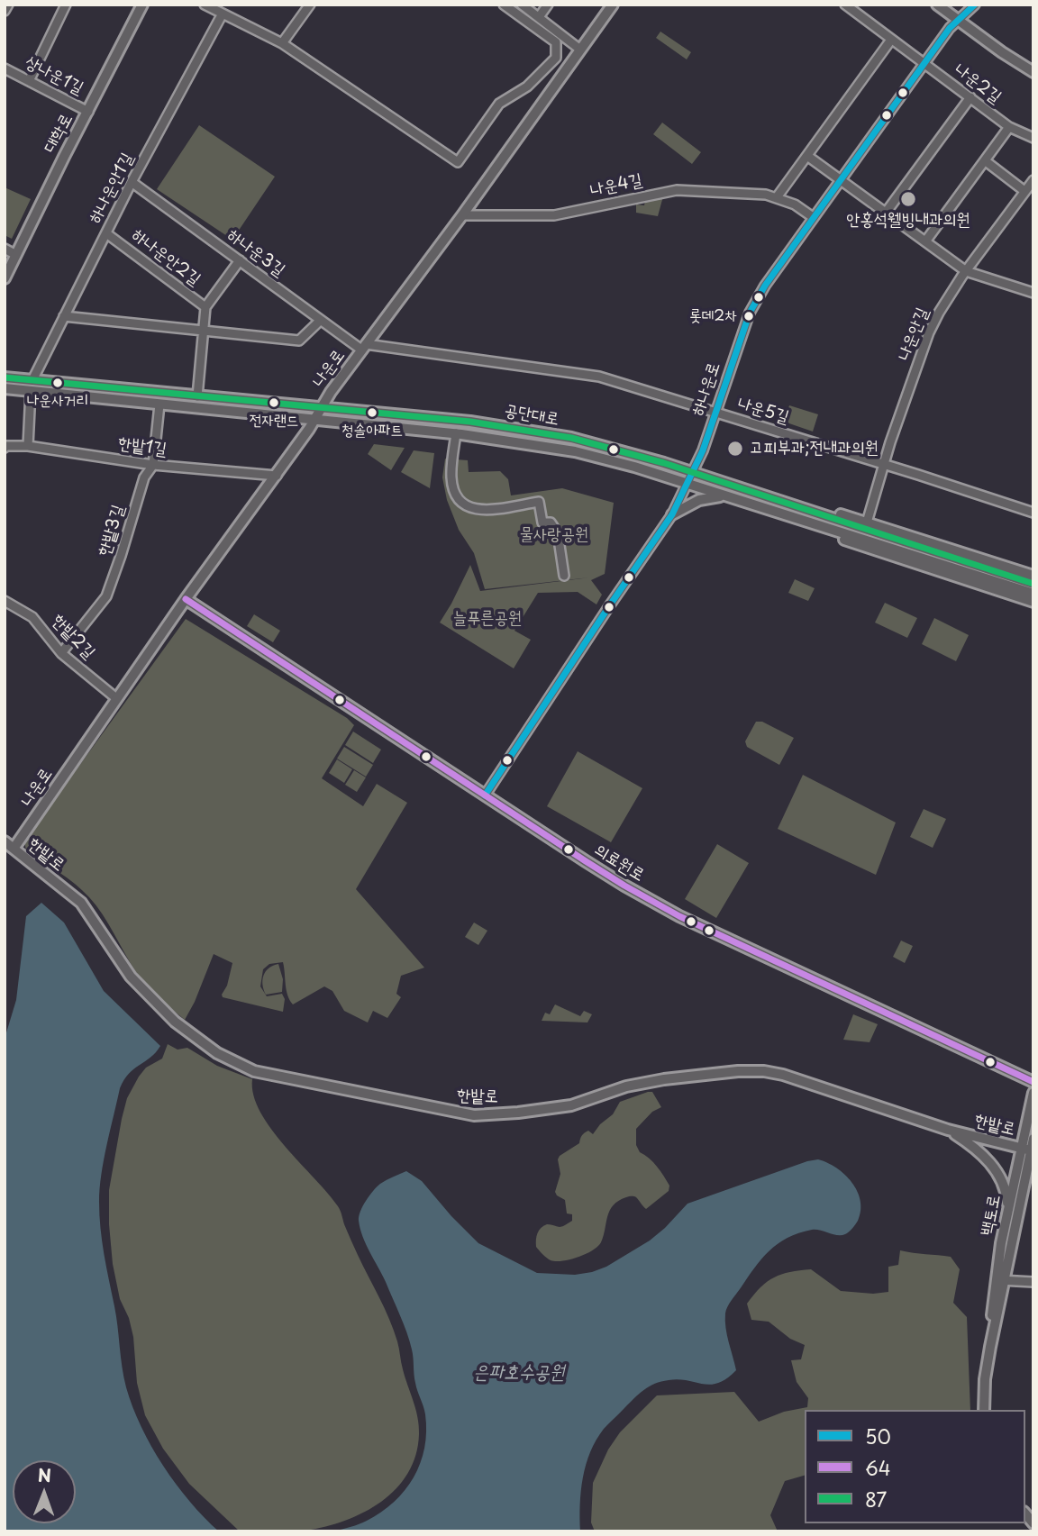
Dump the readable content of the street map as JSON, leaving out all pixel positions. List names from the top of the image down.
{
  "streets": {
    "street": [
      "상나운1길",
      "나운2길",
      "대학로",
      "나운4길",
      "하나운안1길",
      "하나운3길",
      "하나운안2길",
      "나운안길",
      "나운로",
      "하나운로",
      "나운5길",
      "공단대로",
      "한밭1길",
      "한밭3길",
      "한밭2길",
      "한밭로",
      "의료원로",
      "백토로"
    ]
  },
  "crossings": [
    ["상나운1길", "대학로"],
    ["나운2길", "하나운로"],
    ["나운4길", "나운로"],
    ["나운4길", "하나운로"],
    ["하나운안1길", "하나운3길"],
    ["하나운안1길", "하나운안2길"],
    ["하나운안1길", "공단대로"],
    ["하나운3길", "하나운안2길"],
    ["하나운3길", "나운로"],
    ["하나운3길", "나운5길"],
    ["하나운안2길", "공단대로"],
    ["나운안길", "나운5길"],
    ["나운로", "나운5길"],
    ["나운로", "공단대로"],
    ["나운로", "한밭1길"],
    ["나운로", "한밭2길"],
    ["나운로", "한밭로"],
    ["나운로", "의료원로"],
    ["하나운로", "나운5길"],
    ["하나운로", "공단대로"],
    ["하나운로", "의료원로"],
    ["공단대로", "한밭3길"],
    ["한밭1길", "한밭3길"],
    ["한밭3길", "한밭2길"],
    ["한밭로", "백토로"]
  ],
  "water": ["은파호수공원"],
  "parks": ["물사랑공원", "늘푸른공원"],
  "places": [
    "안홍석웰빙내과의원",
    "롯데2차",
    "나운사거리",
    "전자랜드",
    "청솔아파트",
    "고피부과;전내과의원"
  ],
  "lines": ["transit line 50", "transit line 87", "transit line 64"],
  "legend": ["50", "64", "87"],
  "north": "top"
}
